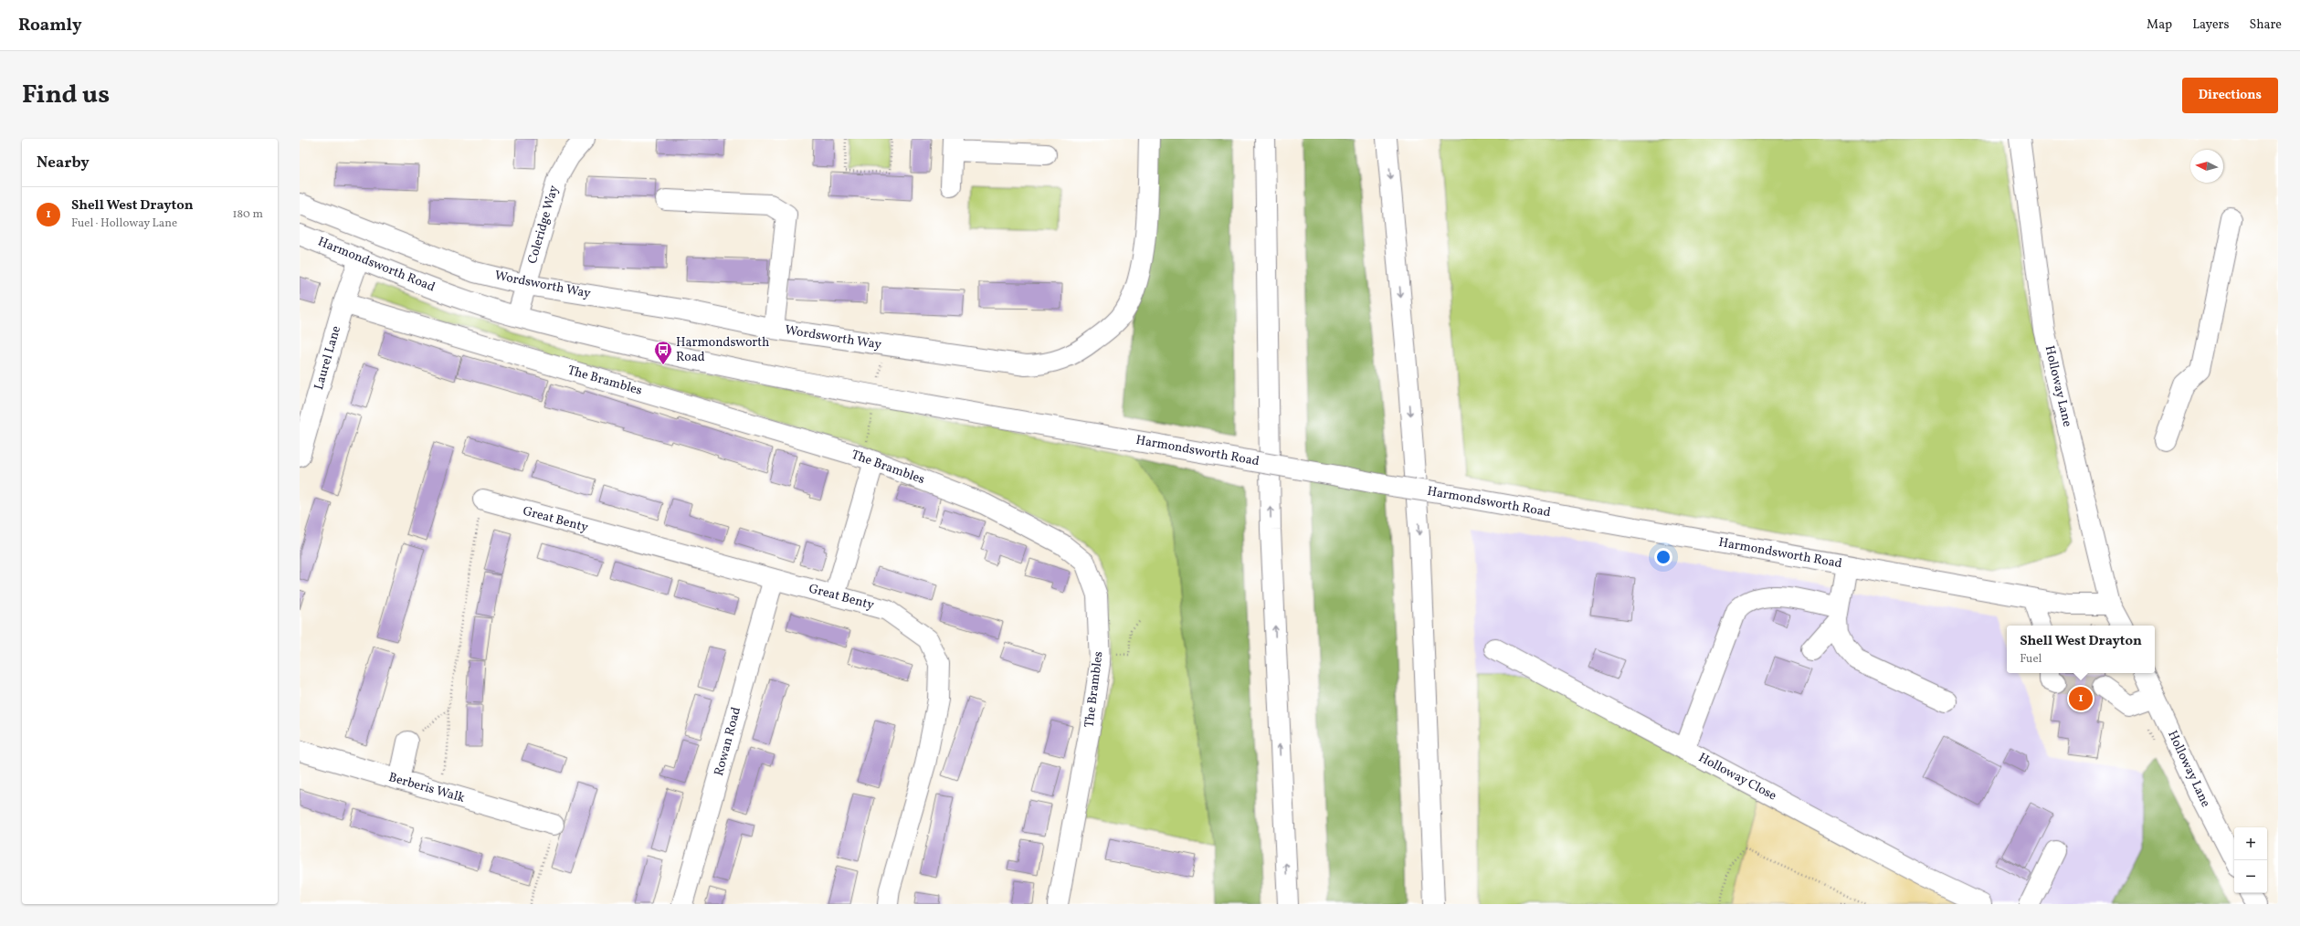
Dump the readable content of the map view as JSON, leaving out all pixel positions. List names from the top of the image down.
{
  "streets": {
    "main road": [
      "Coleridge Way",
      "Harmondsworth Road",
      "Wordsworth Way",
      "Laurel Lane",
      "The Brambles",
      "Holloway Lane",
      "Great Benty",
      "Rowan Road",
      "Holloway Close",
      "Berberis Walk"
    ]
  },
  "crossings": [
    ["Coleridge Way", "Harmondsworth Road"],
    ["Coleridge Way", "Wordsworth Way"],
    ["Harmondsworth Road", "Laurel Lane"],
    ["Harmondsworth Road", "Holloway Lane"],
    ["Laurel Lane", "The Brambles"],
    ["Great Benty", "Rowan Road"]
  ],
  "places": {
    "bus stop": ["Harmondsworth Road"]
  },
  "north": "left",
  "page": {
    "header": "Roamly",
    "nav": ["Map", "Layers", "Share"],
    "title": "Find us",
    "buttons": "Directions",
    "heading": "Nearby",
    "list": [
      {
        "mark": "1",
        "name": "Shell West Drayton",
        "note": "Fuel · Holloway Lane",
        "value": "180 m"
      }
    ],
    "popup": ["Shell West Drayton", "Fuel"],
    "pins": "1",
    "map_buttons": ["+", "−"]
  }
}
